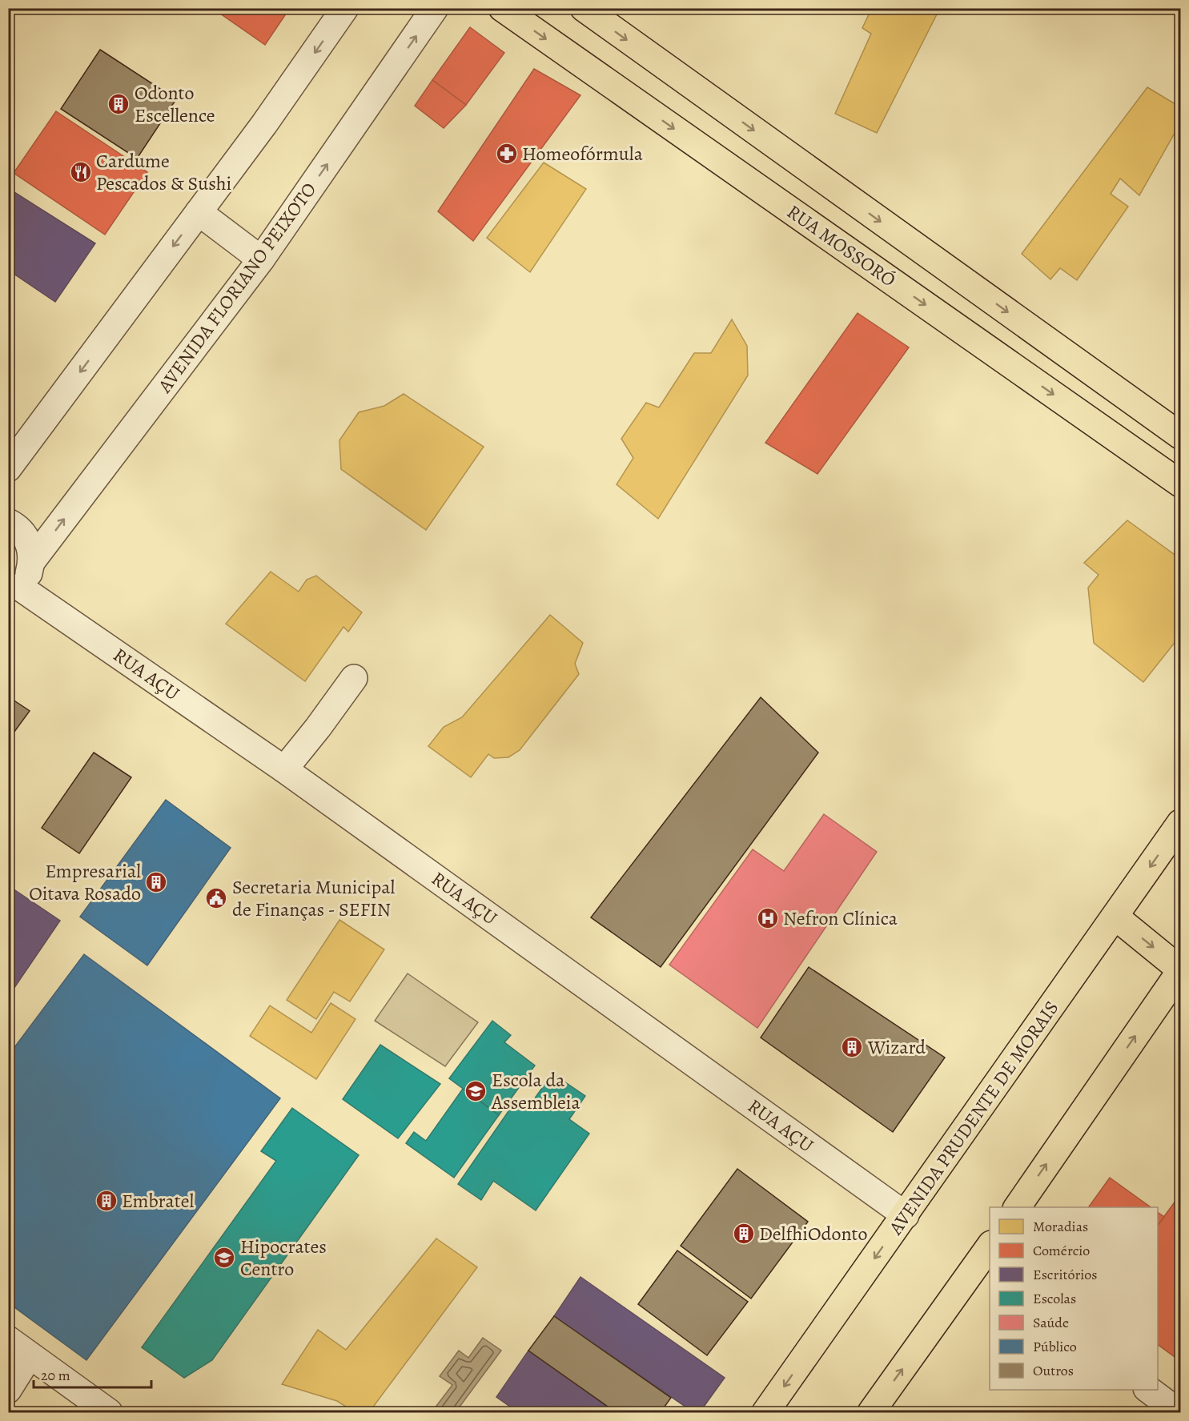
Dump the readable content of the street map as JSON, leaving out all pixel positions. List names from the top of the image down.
{
  "streets": {
    "main road": ["RUA MOSSORÓ", "AVENIDA PRUDENTE DE MORAIS"],
    "street": ["AVENIDA FLORIANO PEIXOTO", "RUA AÇU"]
  },
  "crossings": [
    ["AVENIDA FLORIANO PEIXOTO", "RUA AÇU"],
    ["RUA AÇU", "AVENIDA PRUDENTE DE MORAIS"]
  ],
  "places": {
    "building": [
      "Odonto Escellence",
      "Empresarial Oitava Rosado",
      "Wizard",
      "Embratel",
      "DelfhiOdonto"
    ],
    "pharmacy": ["Homeofórmula"],
    "restaurant": ["Cardume Pescados & Sushi"],
    "public building": ["Secretaria Municipal de Finanças - SEFIN"],
    "hospital": ["Nefron Clínica"],
    "school or university": ["Escola da Assembleia", "Hipocrates Centro"]
  },
  "legend": [
    "Moradias",
    "Comércio",
    "Escritórios",
    "Escolas",
    "Saúde",
    "Público",
    "Outros"
  ],
  "scale_bar": "20 m"
}
